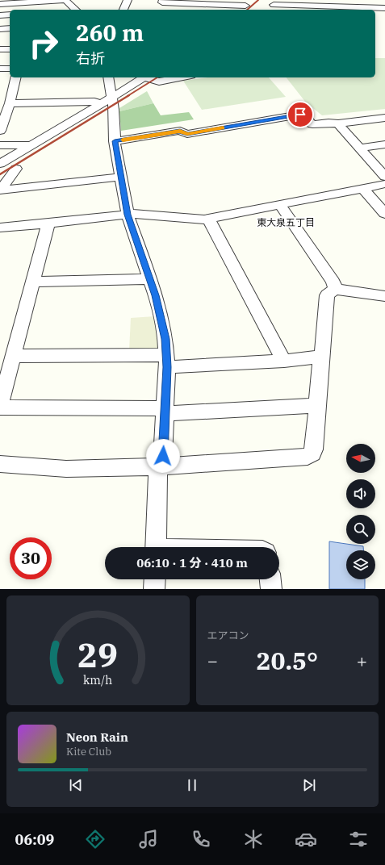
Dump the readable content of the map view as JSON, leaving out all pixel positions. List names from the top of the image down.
{
  "districts": ["東大泉五丁目"],
  "north": "left",
  "page": {
    "turn": ["260 m", "右折"],
    "limit": "30",
    "trip": "06:10 · 1 分 · 410 m",
    "tile": "エアコン",
    "heat": ["−", "20.5°", "+"],
    "song": ["Neon Rain", "Kite Club"],
    "tabs": "06:09",
    "gauge": ["29", "km/h"]
  }
}
